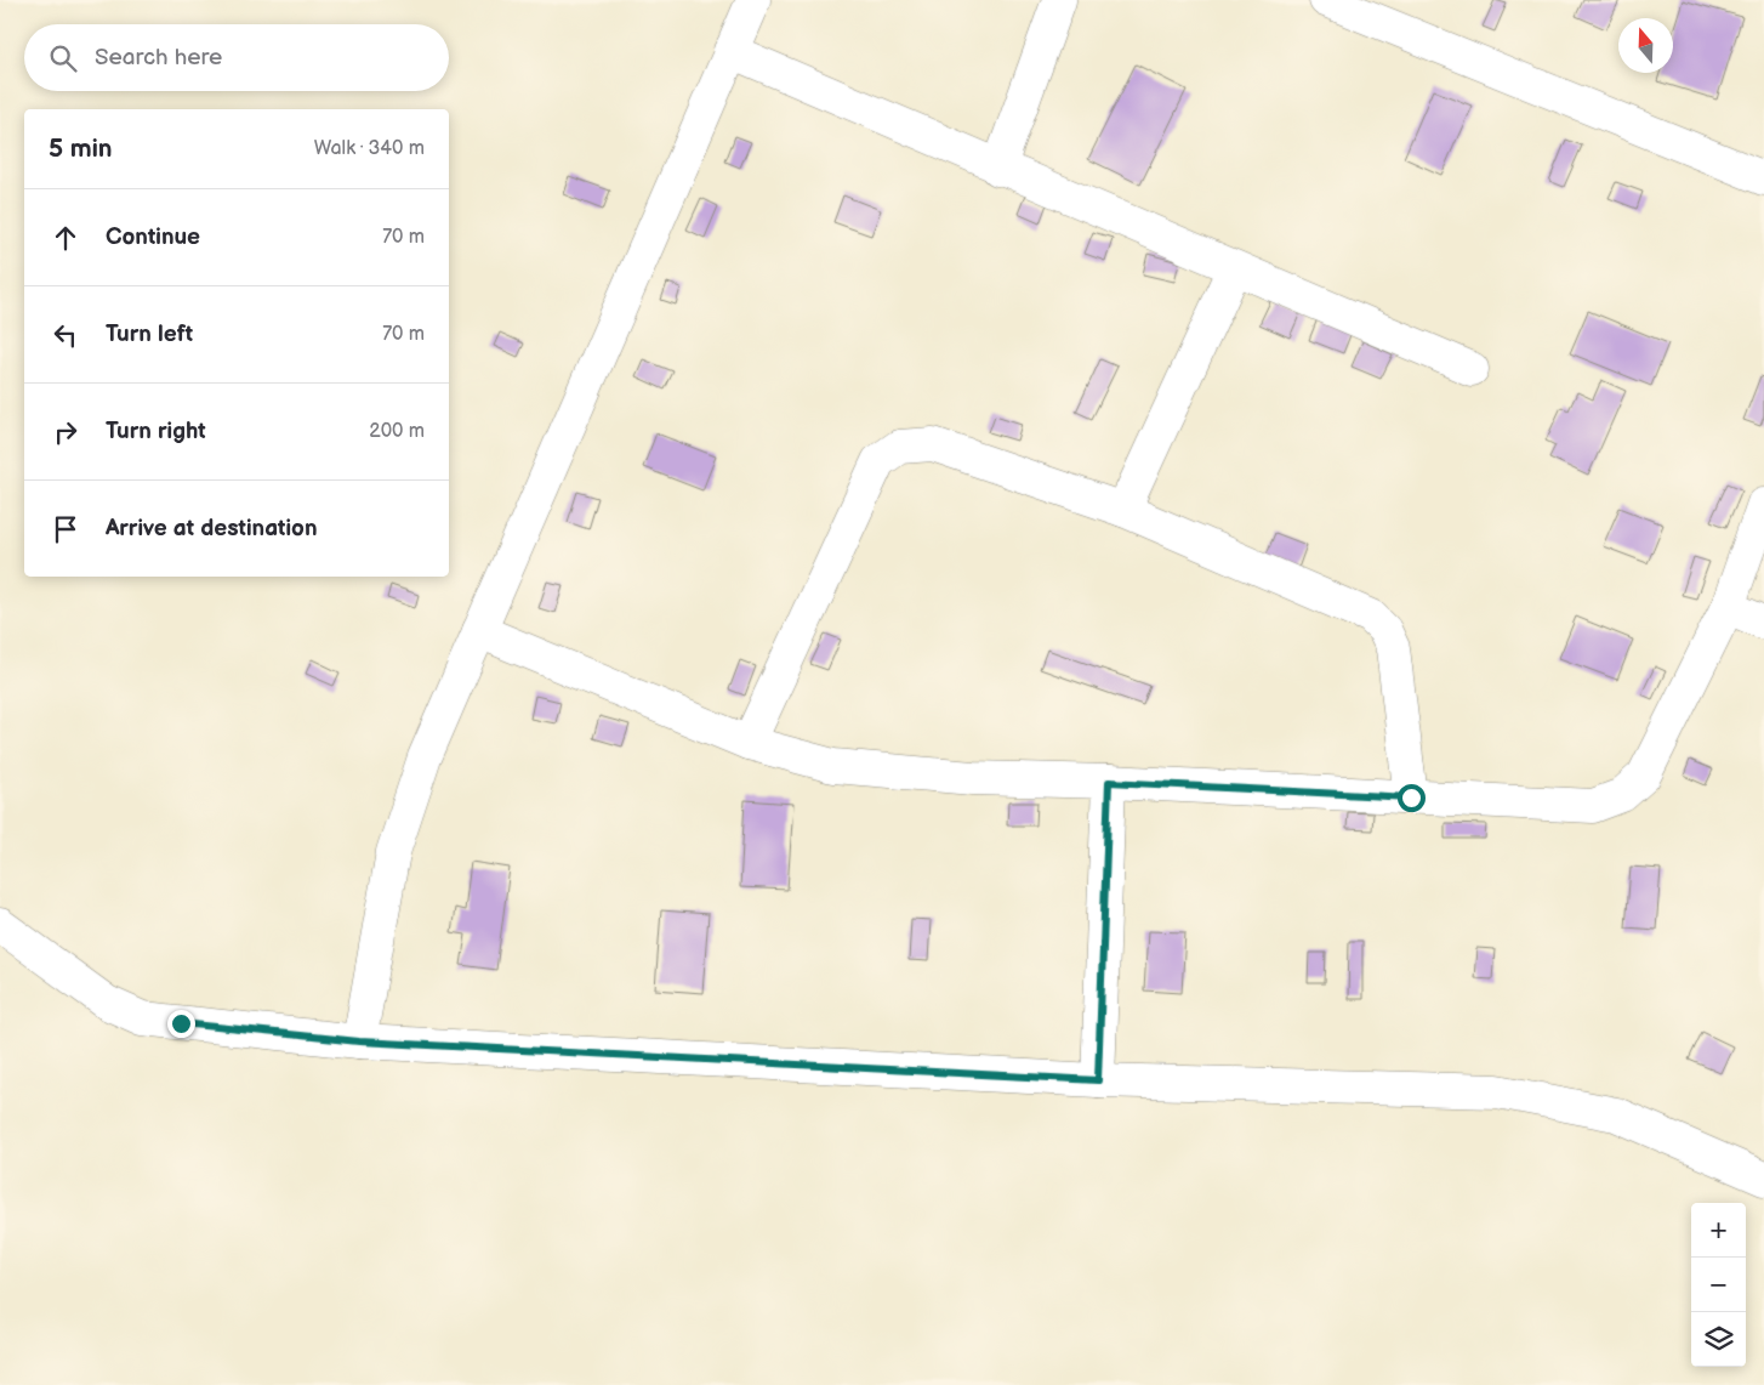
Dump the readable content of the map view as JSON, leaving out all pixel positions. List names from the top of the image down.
{
  "north": "top",
  "page": {
    "search": "Search here",
    "heading": ["5 min", "Walk · 340 m"],
    "list": [
      ["Continue", "70 m"],
      ["Turn left", "70 m"],
      ["Turn right", "200 m"],
      "Arrive at destination"
    ],
    "map_buttons": ["+", "−"]
  }
}
